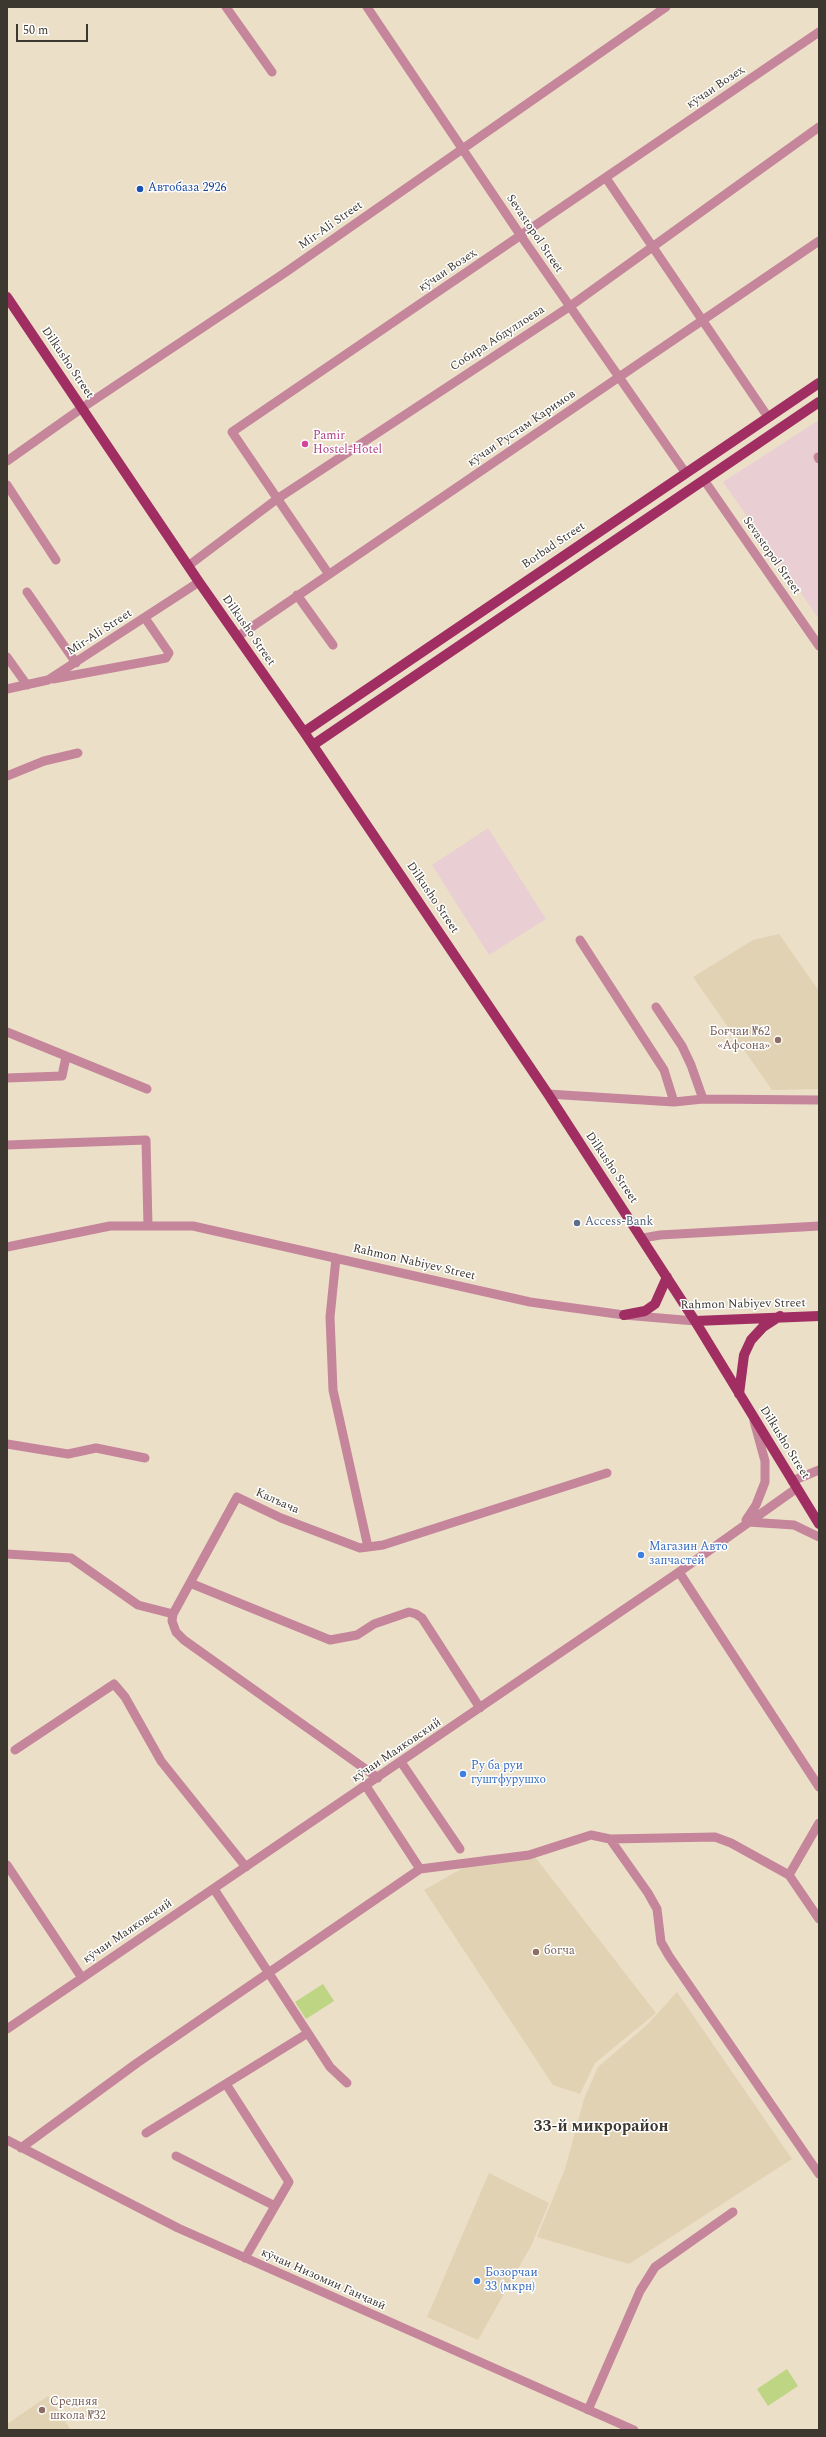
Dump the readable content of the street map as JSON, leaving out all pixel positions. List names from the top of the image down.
{
  "streets": {
    "main road": ["Dilkusho Street", "Borbad Street", "Rahmon Nabiyev Street"],
    "street": [
      "кӯчаи Возеҳ",
      "Mir-Ali Street",
      "Sevastopol Street",
      "Собира Абдуллоева",
      "кӯчаи Рустам Каримов",
      "Калъача",
      "кӯчаи Маяковский",
      "кӯчаи Низомии Ганҷавӣ"
    ]
  },
  "crossings": [
    ["кӯчаи Возеҳ", "Sevastopol Street"],
    ["кӯчаи Возеҳ", "Собира Абдуллоева"],
    ["кӯчаи Возеҳ", "кӯчаи Рустам Каримов"],
    ["Mir-Ali Street", "Sevastopol Street"],
    ["Mir-Ali Street", "Dilkusho Street"],
    ["Sevastopol Street", "Собира Абдуллоева"],
    ["Sevastopol Street", "кӯчаи Рустам Каримов"],
    ["Sevastopol Street", "Borbad Street"],
    ["Собира Абдуллоева", "Dilkusho Street"],
    ["Dilkusho Street", "кӯчаи Рустам Каримов"],
    ["Dilkusho Street", "Borbad Street"],
    ["Dilkusho Street", "Rahmon Nabiyev Street"],
    ["Dilkusho Street", "кӯчаи Маяковский"]
  ],
  "districts": ["33-й микрорайон"],
  "places": [
    "Автобаза 2926",
    "Pamir Hostel-Hotel",
    "Боғчаи №62 «Афсона»",
    "Access-Bank",
    "Магазин Авто запчастей",
    "Ру ба руи гуштфурушхо",
    "богча",
    "Бозорчаи 33 (мкрн)",
    "Средняя школа №32"
  ],
  "scale_bar": "50 m"
}
